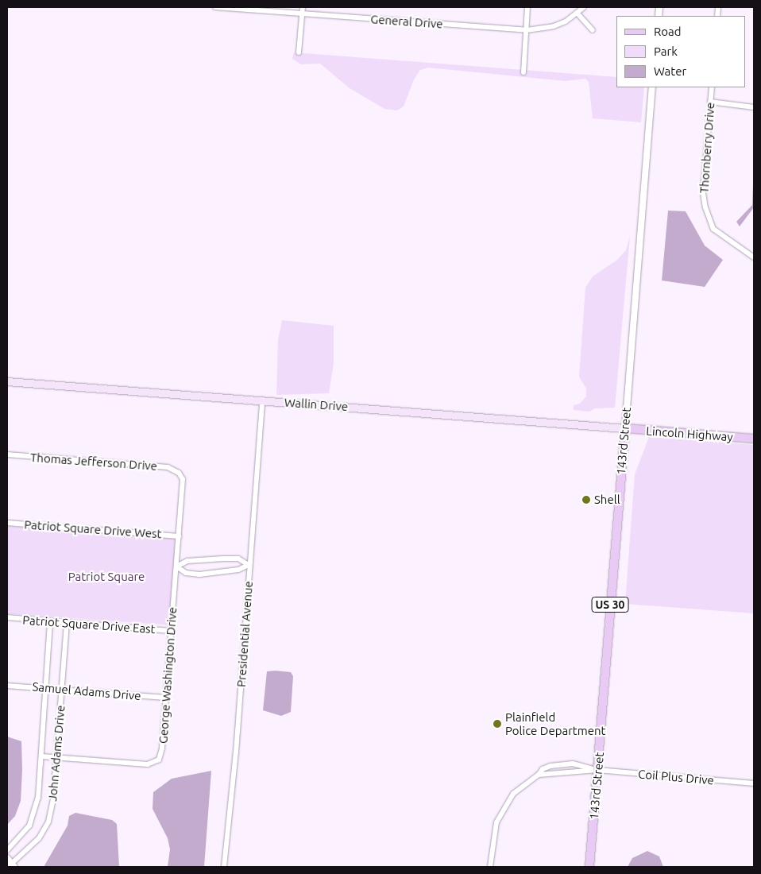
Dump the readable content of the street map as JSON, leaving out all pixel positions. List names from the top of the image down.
{
  "streets": {
    "main road": [
      "Wallin Drive",
      "Lincoln Highway",
      "143rd Street",
      "US 30"
    ],
    "street": [
      "General Drive",
      "Thornberry Drive",
      "Thomas Jefferson Drive",
      "Patriot Square Drive West",
      "Patriot Square Drive East",
      "Presidential Avenue",
      "George Washington Drive",
      "Samuel Adams Drive",
      "John Adams Drive",
      "Coil Plus Drive"
    ]
  },
  "crossings": [
    ["Wallin Drive", "Lincoln Highway"],
    ["Wallin Drive", "143rd Street"],
    ["Wallin Drive", "Presidential Avenue"],
    ["Lincoln Highway", "143rd Street"],
    ["143rd Street", "Coil Plus Drive"],
    ["Thomas Jefferson Drive", "George Washington Drive"],
    ["Patriot Square Drive West", "George Washington Drive"],
    ["Patriot Square Drive East", "George Washington Drive"],
    ["Patriot Square Drive East", "John Adams Drive"],
    ["George Washington Drive", "Samuel Adams Drive"],
    ["George Washington Drive", "John Adams Drive"],
    ["Samuel Adams Drive", "John Adams Drive"]
  ],
  "parks": ["Patriot Square"],
  "places": ["Shell", "Plainfield Police Department"],
  "legend": ["Road", "Park", "Water"]
}
